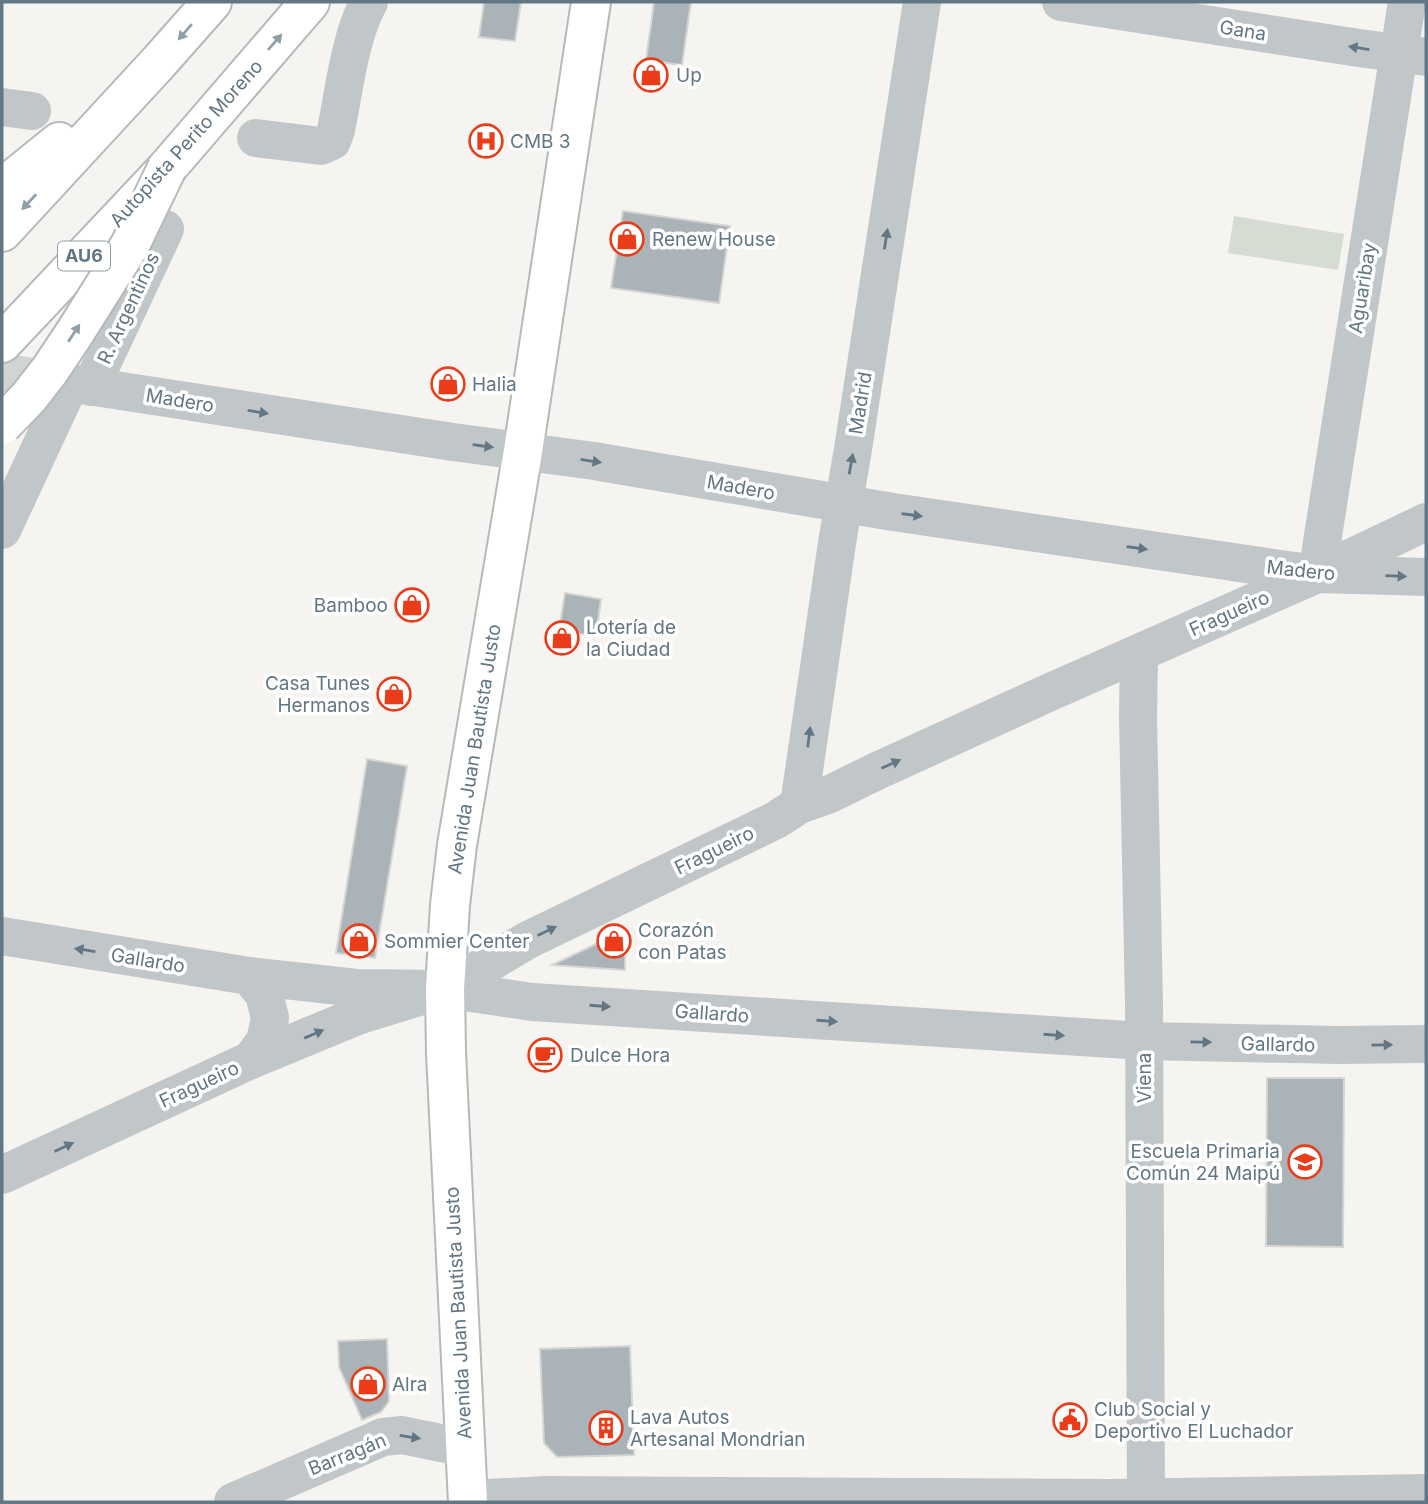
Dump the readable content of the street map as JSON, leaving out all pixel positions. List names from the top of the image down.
{
  "streets": {
    "main road": ["Autopista Perito Moreno", "AU6", "Avenida Juan Bautista Justo"],
    "street": [
      "Gana",
      "Aguaribay",
      "R. Argentinos",
      "Madero",
      "Madrid",
      "Fragueiro",
      "Gallardo",
      "Viena",
      "Barragán"
    ]
  },
  "crossings": [
    ["Gana", "Aguaribay"],
    ["Aguaribay", "Madero"],
    ["Aguaribay", "Fragueiro"],
    ["R. Argentinos", "Madero"],
    ["Madero", "Madrid"],
    ["Madero", "Fragueiro"],
    ["Madero", "Avenida Juan Bautista Justo"],
    ["Madrid", "Fragueiro"],
    ["Fragueiro", "Avenida Juan Bautista Justo"],
    ["Fragueiro", "Gallardo"],
    ["Fragueiro", "Viena"],
    ["Avenida Juan Bautista Justo", "Gallardo"],
    ["Avenida Juan Bautista Justo", "Barragán"],
    ["Gallardo", "Viena"]
  ],
  "one_way": [
    "Gana",
    "Madero",
    "Madrid",
    "Fragueiro",
    "Barragán"
  ],
  "places": {
    "shop": [
      "Up",
      "Renew House",
      "Halia",
      "Bamboo",
      "Lotería de la Ciudad",
      "Casa Tunes Hermanos",
      "Sommier Center",
      "Corazón con Patas",
      "Alra"
    ],
    "hospital": ["CMB 3"],
    "cafe": ["Dulce Hora"],
    "school or university": ["Escuela Primaria Común 24 Maipú"],
    "public building": ["Club Social y Deportivo El Luchador"],
    "building": ["Lava Autos Artesanal Mondrian"]
  }
}
